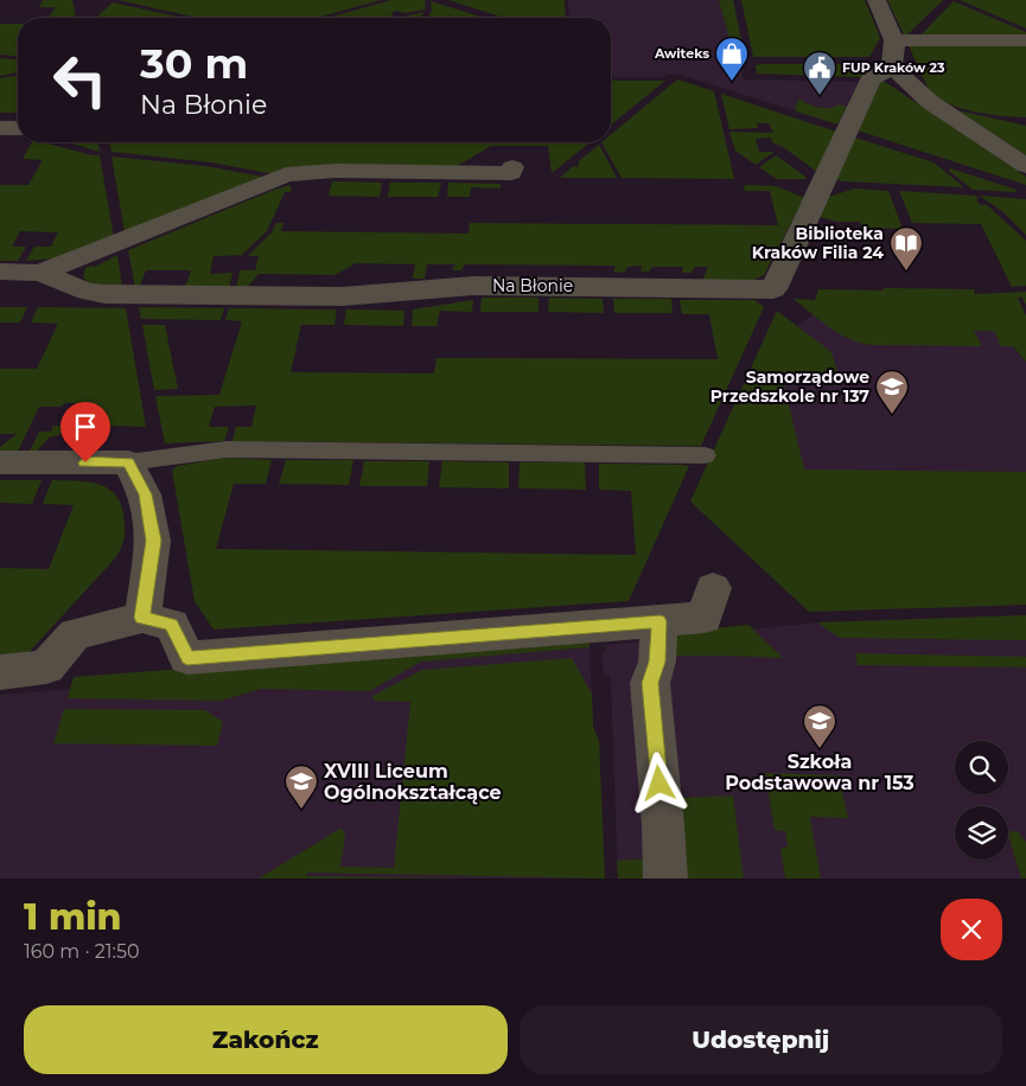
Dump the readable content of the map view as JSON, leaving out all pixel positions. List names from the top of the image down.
{
  "streets": {
    "street": ["Na Błonie"]
  },
  "places": {
    "shop": ["Awiteks"],
    "public building": ["FUP Kraków 23"],
    "library": ["Biblioteka Kraków Filia 24"],
    "school or university": ["Samorządowe Przedszkole nr 137", "Szkoła Podstawowa nr 153", "XVIII Liceum Ogólnokształcące"]
  },
  "page": {
    "turn": ["30 m", "Na Błonie"],
    "heading": ["1 min", "160 m · 21:50"],
    "buttons": ["Zakończ", "Udostępnij"]
  }
}
